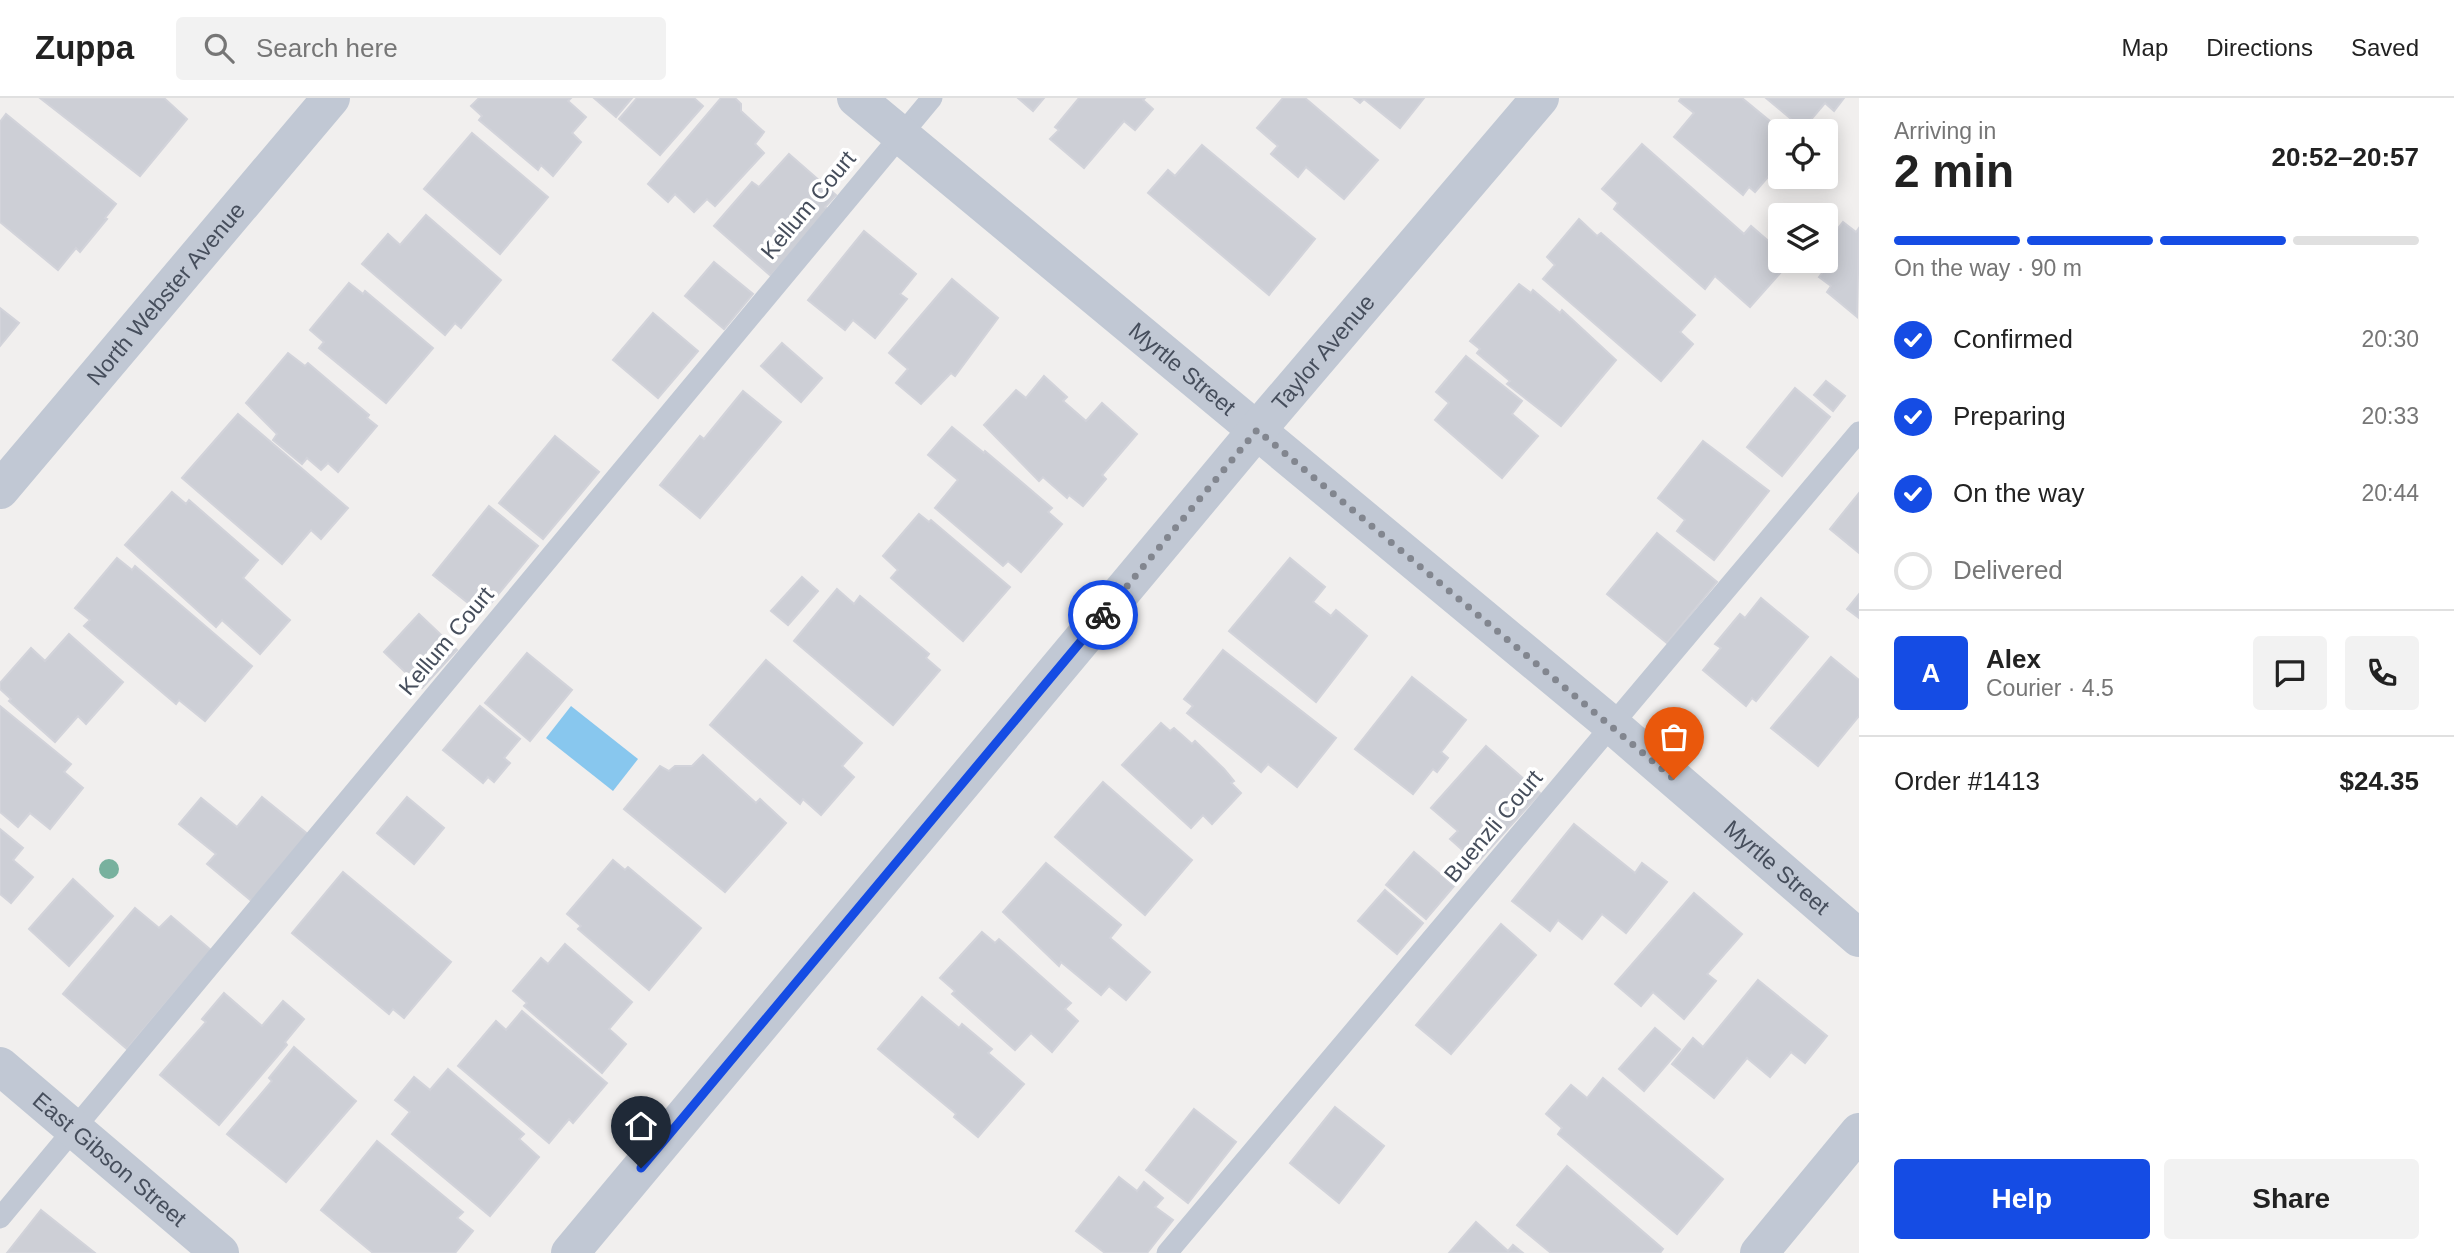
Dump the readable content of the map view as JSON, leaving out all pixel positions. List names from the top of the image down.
{
  "streets": {
    "street": [
      "North Webster Avenue",
      "Taylor Avenue",
      "Myrtle Street",
      "East Gibson Street"
    ],
    "lane": ["Kellum Court", "Buenzli Court"]
  },
  "crossings": [
    ["Kellum Court", "Myrtle Street"],
    ["Kellum Court", "East Gibson Street"],
    ["Taylor Avenue", "Myrtle Street"],
    ["Myrtle Street", "Buenzli Court"]
  ],
  "page": {
    "header": "Zuppa",
    "search": "Search here",
    "nav": ["Map", "Directions", "Saved"],
    "heading": ["2 min", "Arriving in", "20:52–20:57"],
    "panel": [
      "Alex",
      "Courier · 4.5",
      "Order #1413",
      "$24.35"
    ],
    "bar": "On the way · 90 m",
    "list": [
      ["Confirmed", "20:30"],
      ["Preparing", "20:33"],
      ["On the way", "20:44"],
      "Delivered"
    ],
    "round": "A",
    "buttons": ["Help", "Share"]
  }
}
